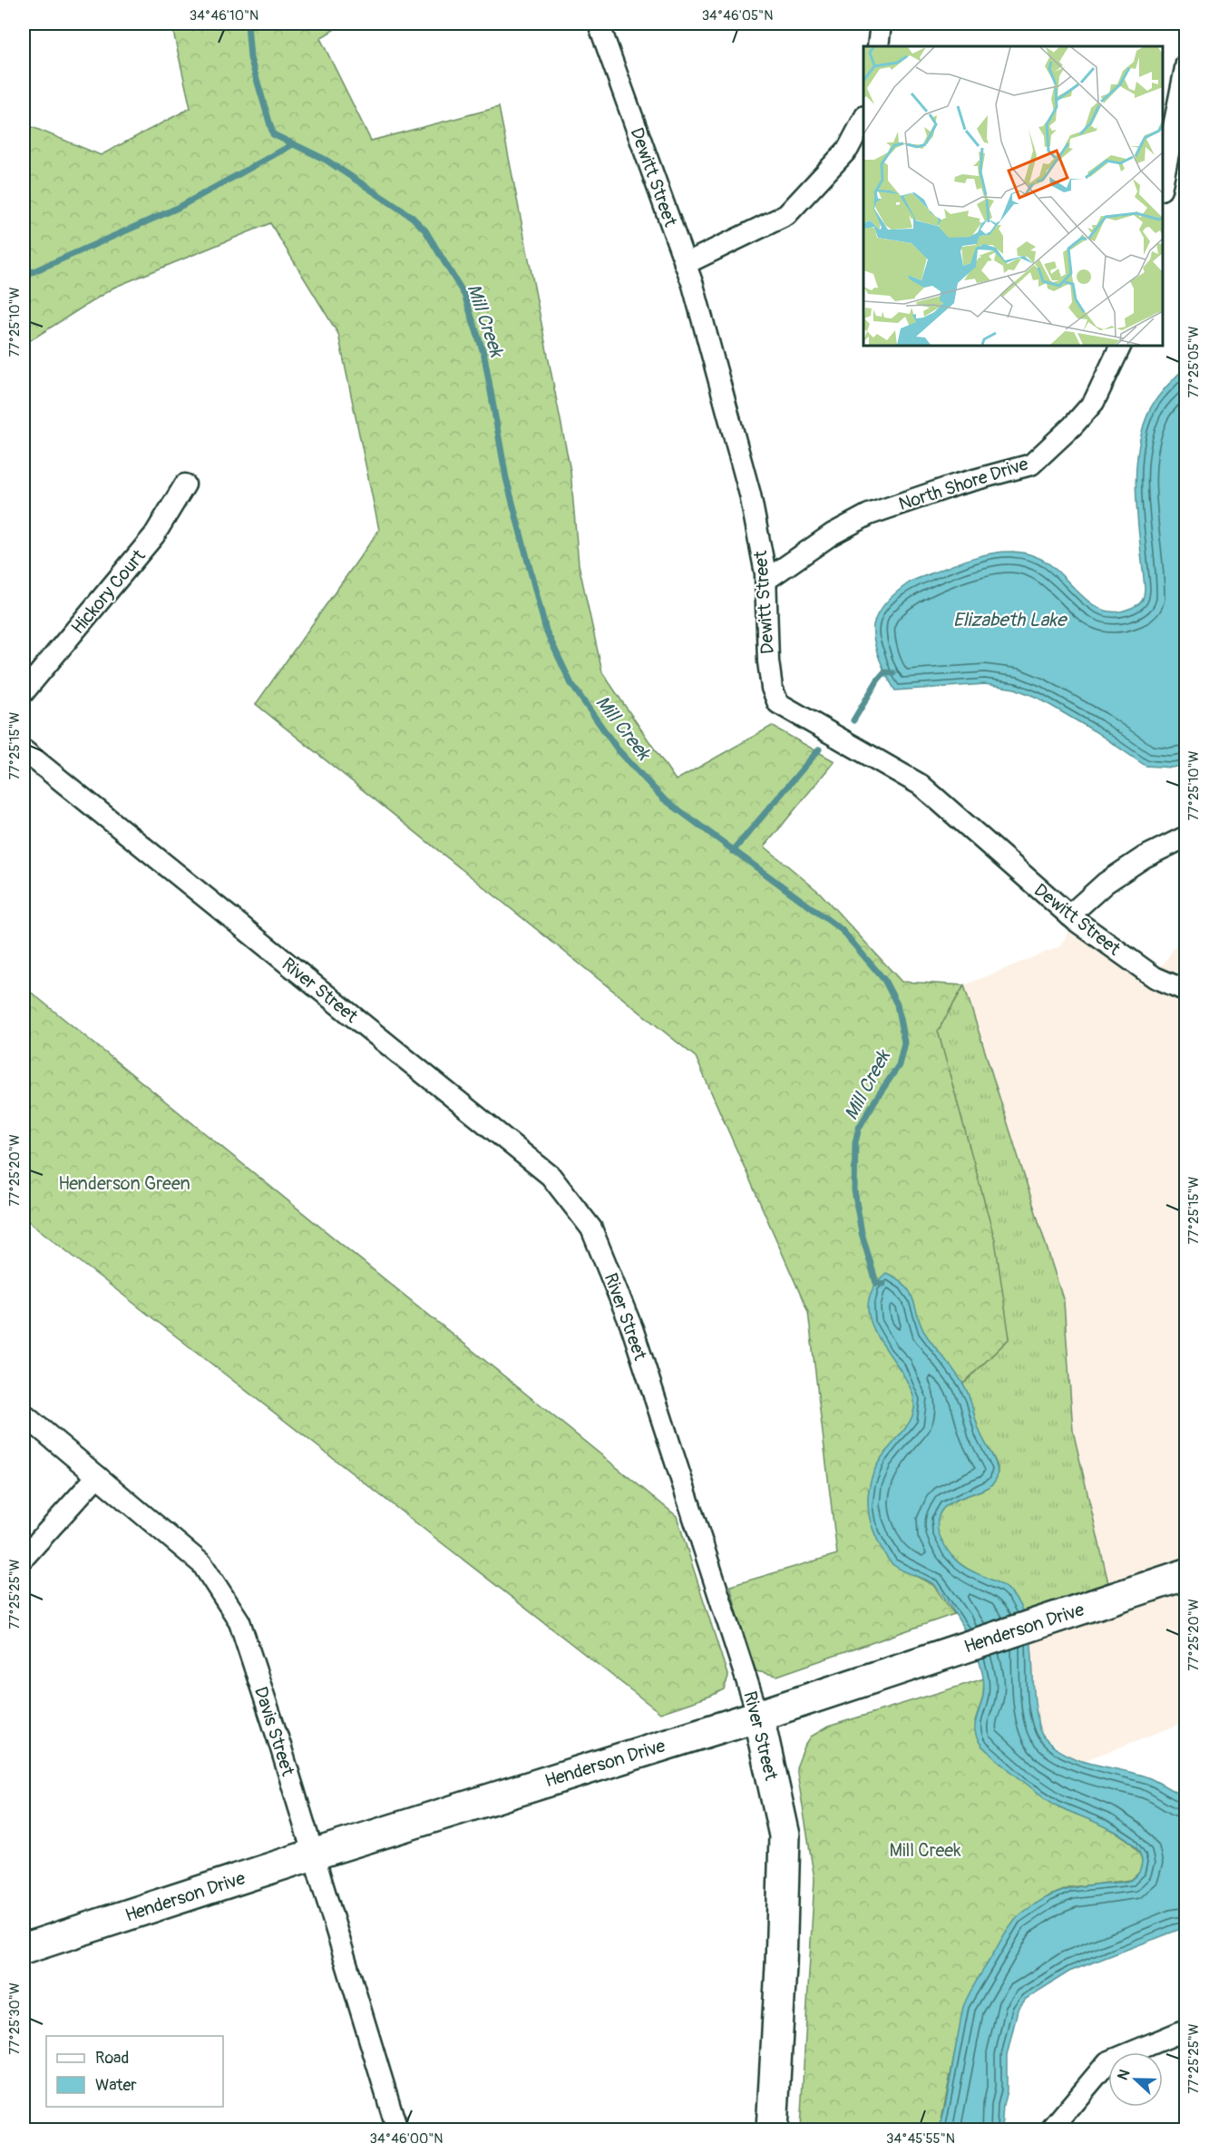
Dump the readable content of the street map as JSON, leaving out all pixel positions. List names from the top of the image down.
{
  "streets": {
    "main road": ["River Street", "Henderson Drive"],
    "street": [
      "Dewitt Street",
      "North Shore Drive",
      "Hickory Court",
      "Davis Street"
    ]
  },
  "crossings": [
    ["Dewitt Street", "North Shore Drive"],
    ["River Street", "Henderson Drive"],
    ["Henderson Drive", "Davis Street"]
  ],
  "water": ["Mill Creek", "Elizabeth Lake"],
  "parks": ["Henderson Green", "Mill Creek"],
  "legend": ["Road", "Water"],
  "north": "left",
  "coordinates": [
    "34°46'10\"N",
    "34°46'05\"N",
    "77°25'10\"W",
    "77°25'05\"W",
    "77°25'15\"W",
    "77°25'20\"W",
    "77°25'25\"W",
    "77°25'30\"W",
    "34°46'00\"N",
    "34°45'55\"N"
  ]
}
